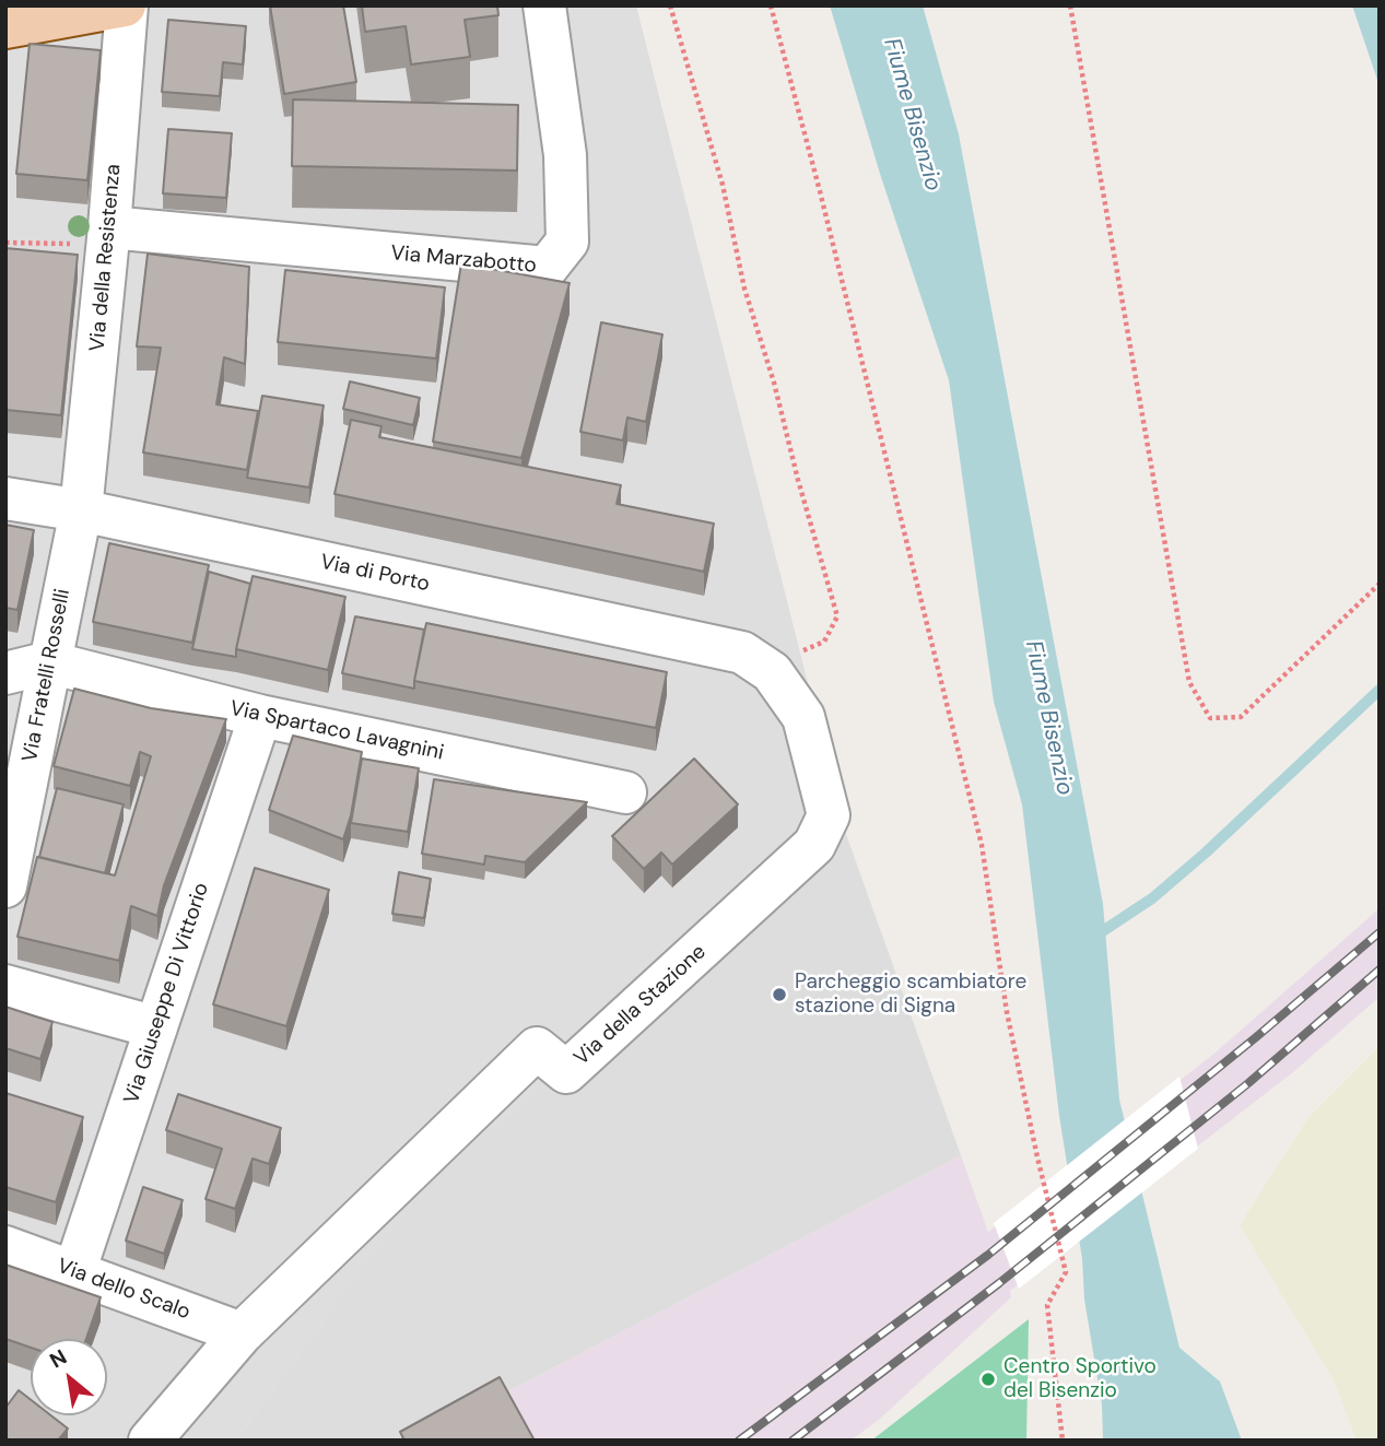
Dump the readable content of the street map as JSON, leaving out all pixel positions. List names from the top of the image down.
{
  "streets": {
    "street": [
      "Via della Resistenza",
      "Via Marzabotto",
      "Via di Porto",
      "Via Fratelli Rosselli",
      "Via Spartaco Lavagnini",
      "Via Giuseppe Di Vittorio",
      "Via della Stazione",
      "Via dello Scalo"
    ]
  },
  "crossings": [
    ["Via della Resistenza", "Via Marzabotto"],
    ["Via della Resistenza", "Via di Porto"],
    ["Via della Resistenza", "Via Fratelli Rosselli"],
    ["Via di Porto", "Via Fratelli Rosselli"],
    ["Via di Porto", "Via della Stazione"],
    ["Via Fratelli Rosselli", "Via Spartaco Lavagnini"],
    ["Via Spartaco Lavagnini", "Via Giuseppe Di Vittorio"],
    ["Via Giuseppe Di Vittorio", "Via dello Scalo"],
    ["Via della Stazione", "Via dello Scalo"]
  ],
  "water": ["Fiume Bisenzio"],
  "places": ["Parcheggio scambiatore stazione di Signa", "Centro Sportivo del Bisenzio"],
  "north": "top left"
}
